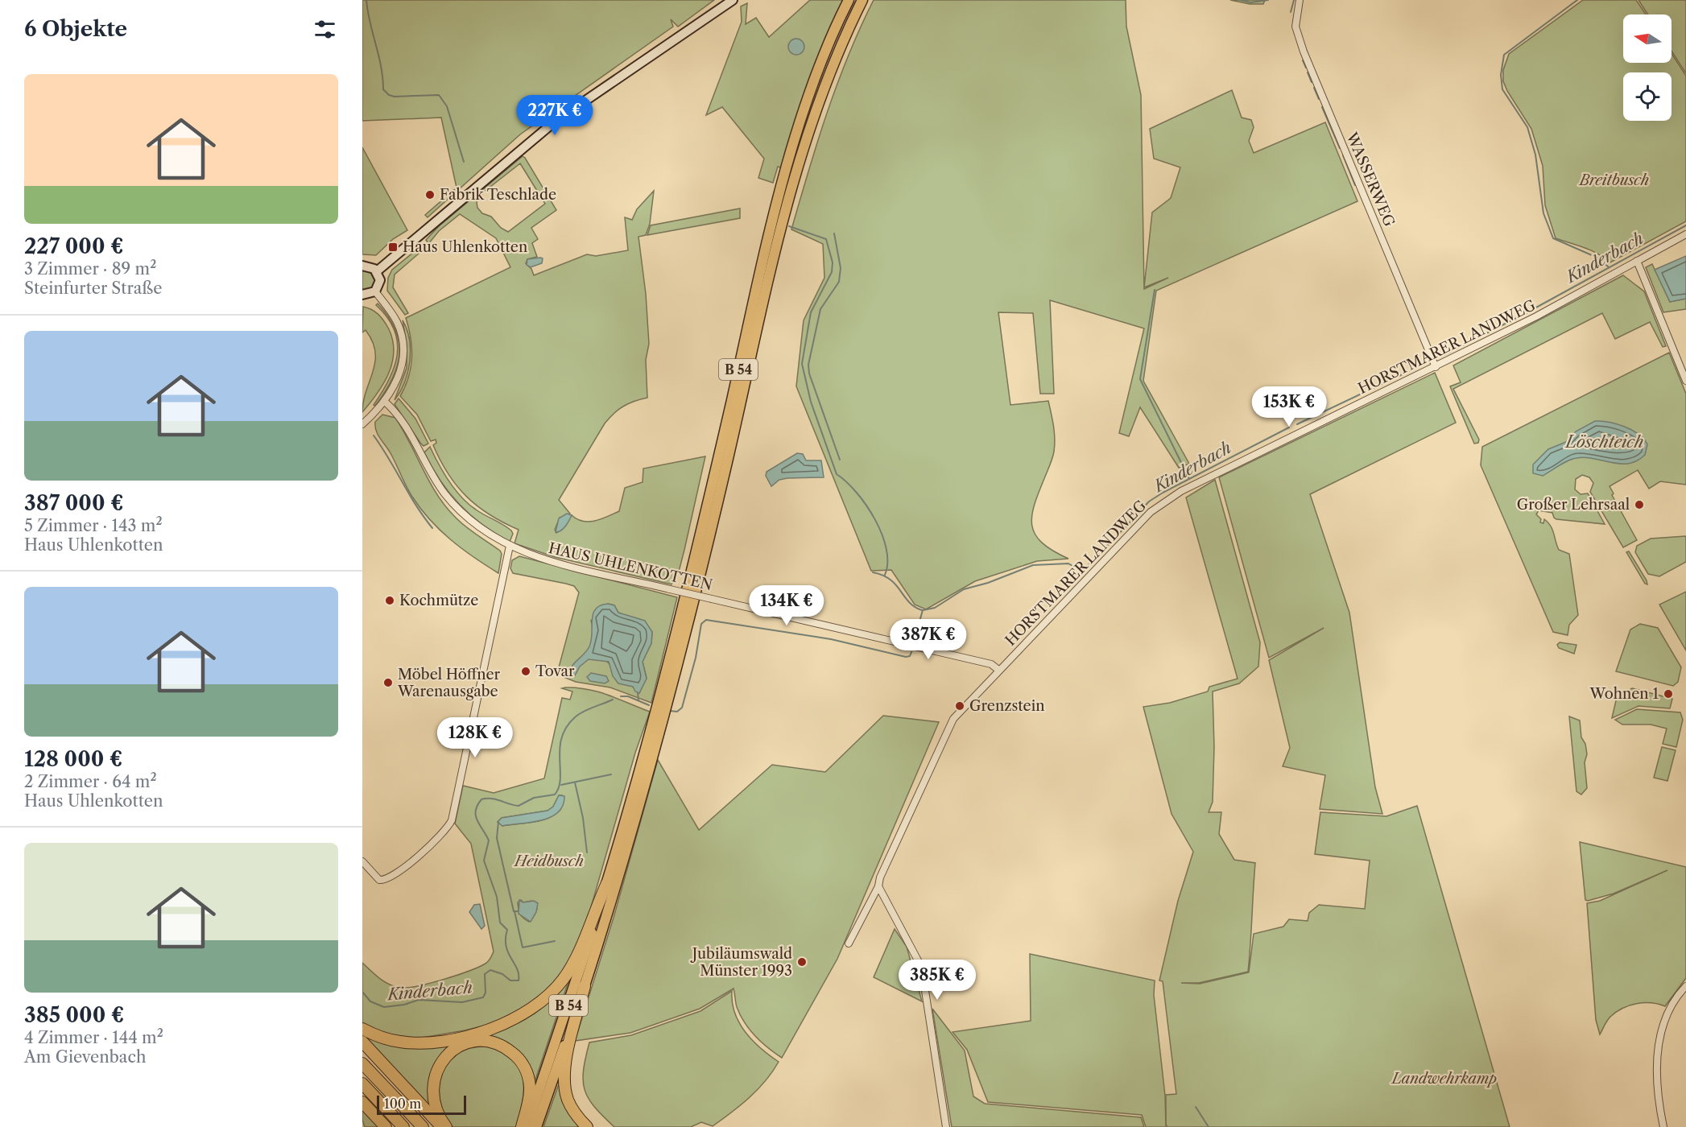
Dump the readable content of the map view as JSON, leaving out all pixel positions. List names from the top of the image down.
{
  "streets": {
    "highway": ["B 54"],
    "street": ["WASSERWEG", "HORSTMARER LANDWEG", "HAUS UHLENKOTTEN"]
  },
  "crossings": [
    ["WASSERWEG", "HORSTMARER LANDWEG"],
    ["HORSTMARER LANDWEG", "HAUS UHLENKOTTEN"]
  ],
  "water": ["Kinderbach", "Löschteich"],
  "parks": ["Breitbusch", "Heidbusch", "Landwehrkamp"],
  "places": {
    "other": [
      "Fabrik Teschlade",
      "Großer Lehrsaal",
      "Kochmütze",
      "Tovar",
      "Möbel Höffner Warenausgabe",
      "Wohnen 1",
      "Grenzstein",
      "Jubiläumswald Münster 1993"
    ],
    "transit": ["Haus Uhlenkotten"]
  },
  "scale_bar": "100 m",
  "north": "left",
  "page": {
    "heading": "6 Objekte",
    "list": [
      {
        "name": "227 000 €",
        "note": "3 Zimmer · 89 m² · Steinfurter Straße"
      },
      {
        "name": "387 000 €",
        "note": "5 Zimmer · 143 m² · Haus Uhlenkotten"
      },
      {
        "name": "128 000 €",
        "note": "2 Zimmer · 64 m² · Haus Uhlenkotten"
      },
      {
        "name": "385 000 €",
        "note": "4 Zimmer · 144 m² · Am Gievenbach"
      }
    ],
    "price": [
      "227K €",
      "153K €",
      "134K €",
      "387K €",
      "128K €",
      "385K €"
    ],
    "scale": "100 m"
  }
}
